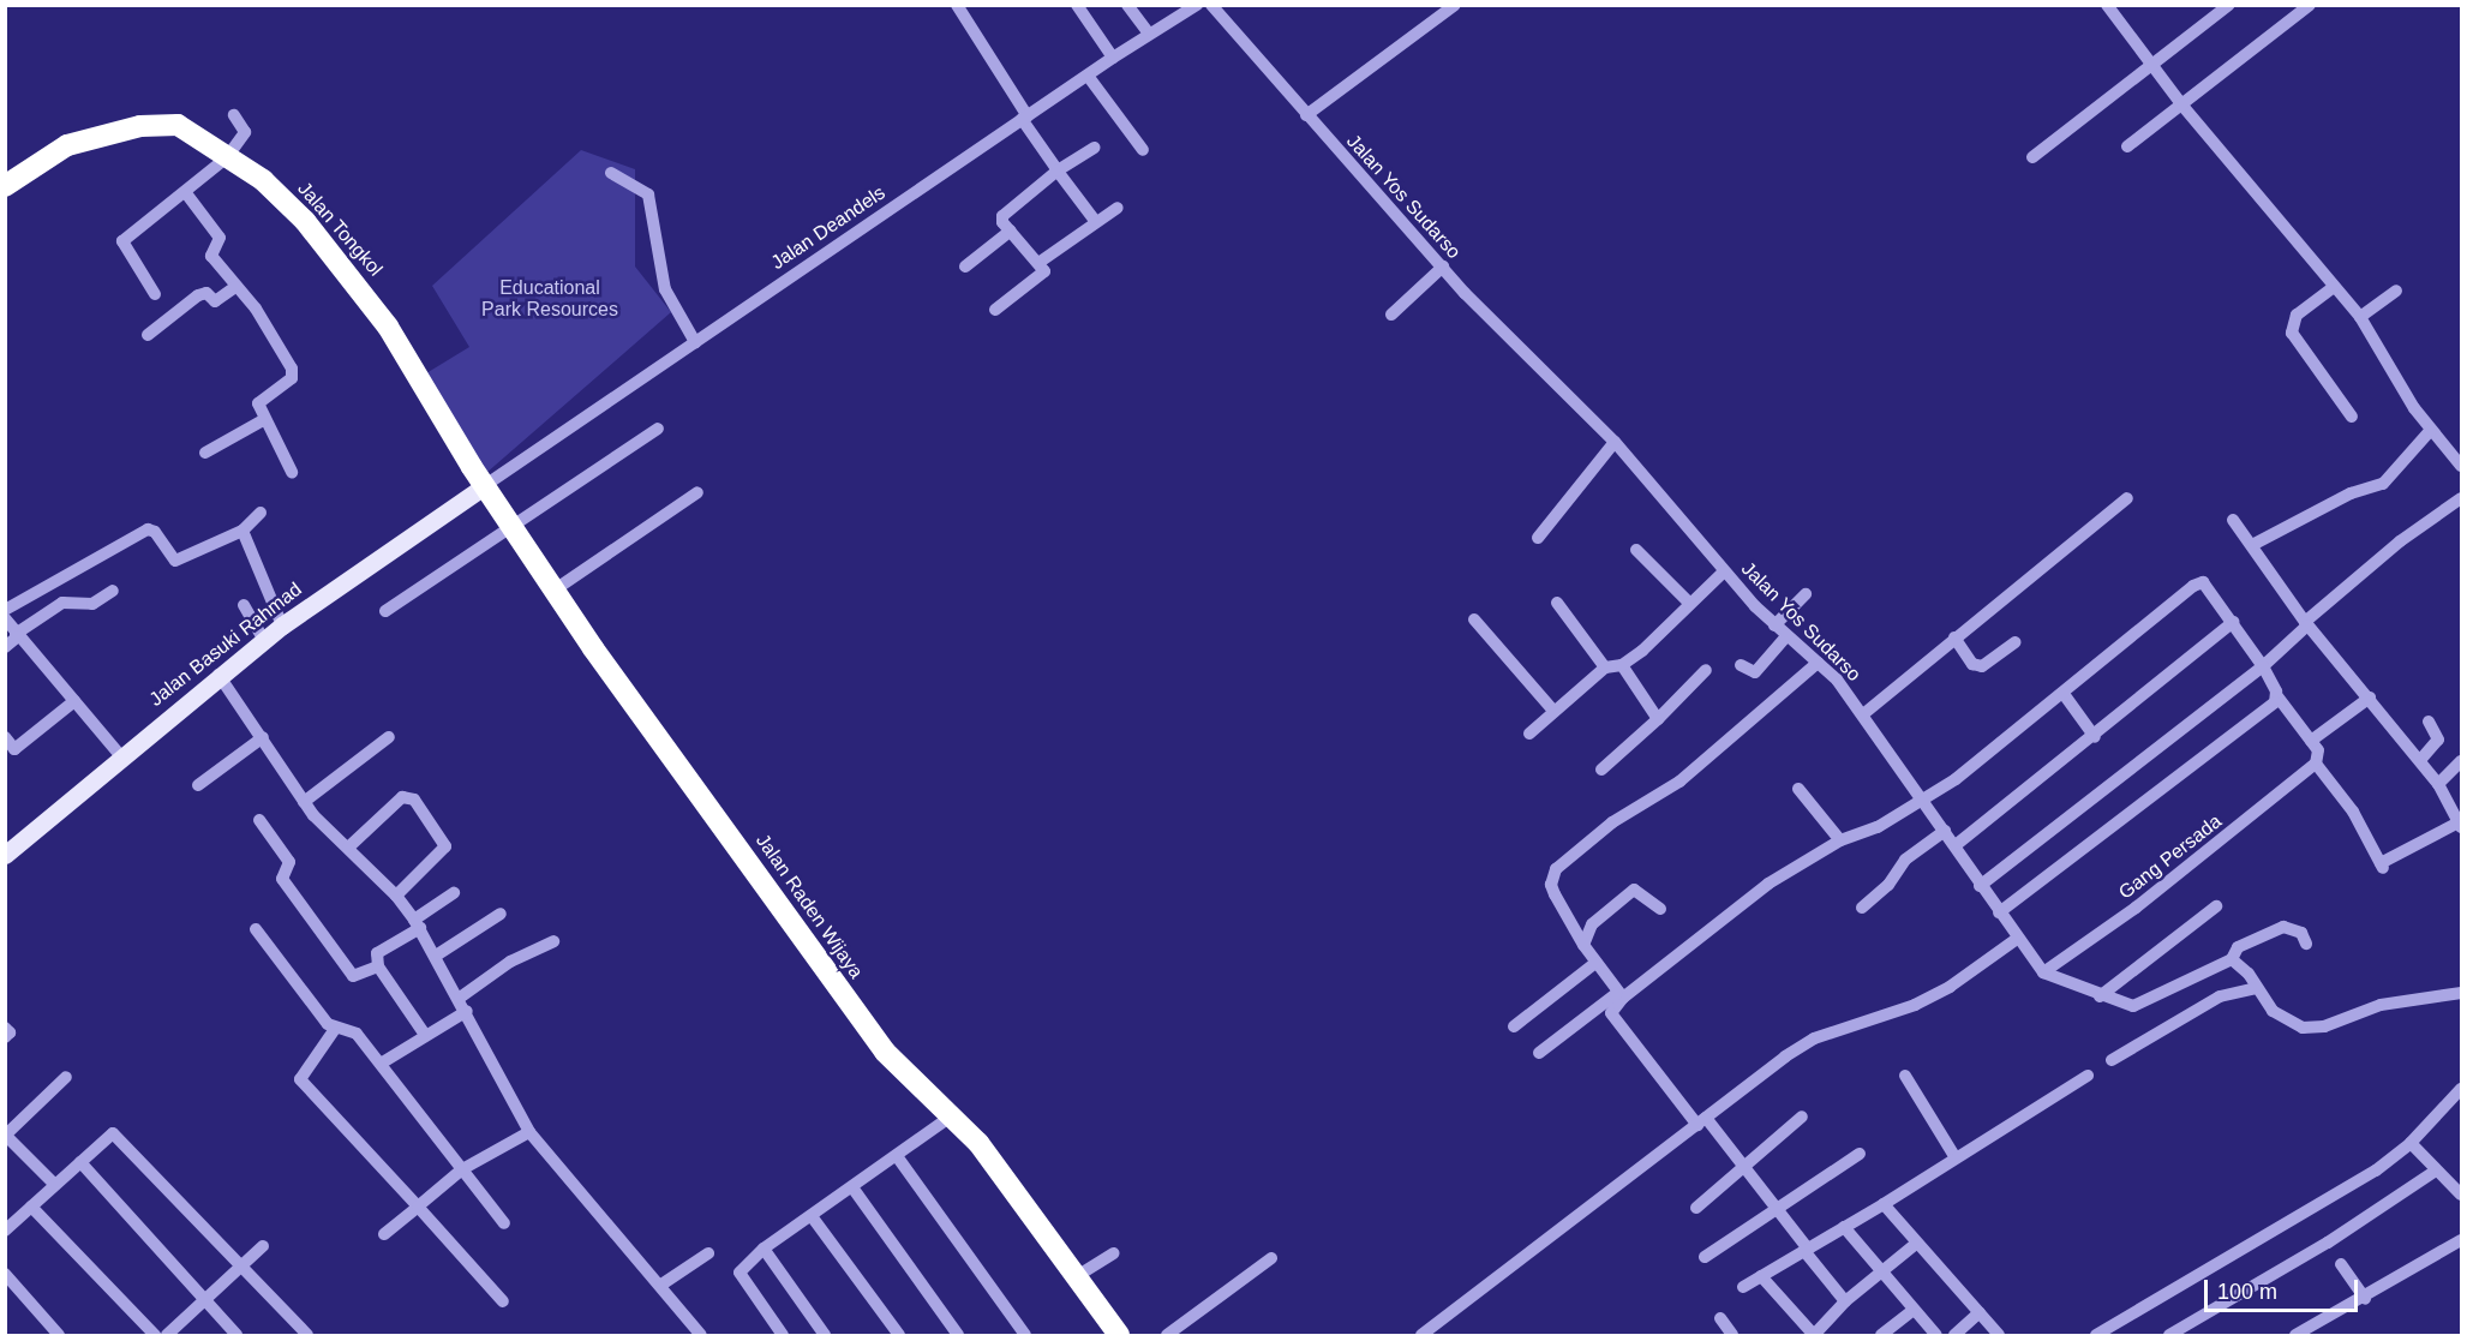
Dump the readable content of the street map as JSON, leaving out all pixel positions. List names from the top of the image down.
{
  "streets": {
    "highway": ["Jalan Tongkol", "Jalan Raden Wijaya"],
    "main road": ["Jalan Basuki Rahmad"],
    "street": ["Jalan Yos Sudarso", "Jalan Deandels", "Gang Persada"]
  },
  "crossings": [
    ["Jalan Yos Sudarso", "Gang Persada"],
    ["Jalan Deandels", "Jalan Tongkol"],
    ["Jalan Deandels", "Jalan Basuki Rahmad"],
    ["Jalan Deandels", "Jalan Raden Wijaya"],
    ["Jalan Tongkol", "Jalan Basuki Rahmad"],
    ["Jalan Tongkol", "Jalan Raden Wijaya"],
    ["Jalan Basuki Rahmad", "Jalan Raden Wijaya"]
  ],
  "parks": ["Educational Park Resources"],
  "scale_bar": "100 m"
}
